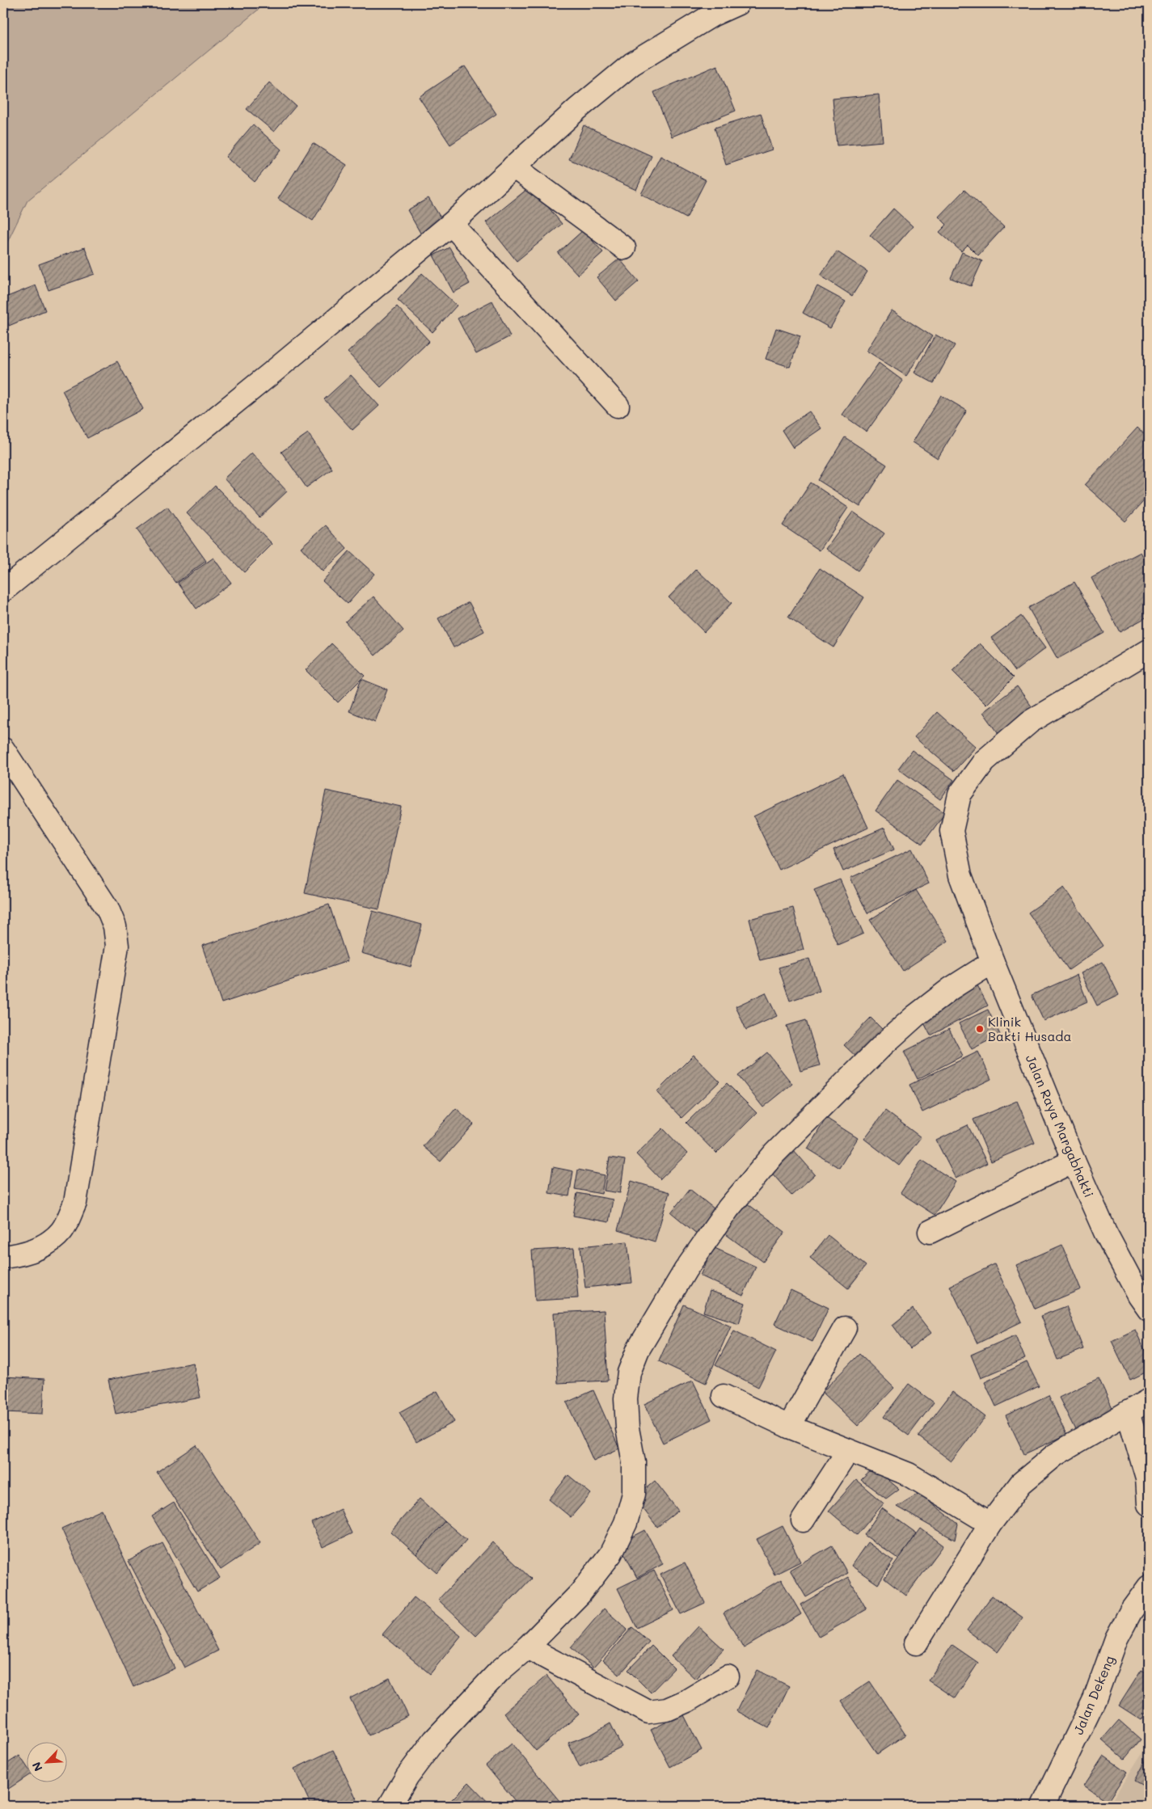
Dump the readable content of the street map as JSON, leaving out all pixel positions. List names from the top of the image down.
{
  "streets": {
    "street": ["Jalan Raya Margabhakti", "Jalan Dekeng"]
  },
  "places": ["Klinik Bakti Husada"],
  "north": "bottom left"
}
